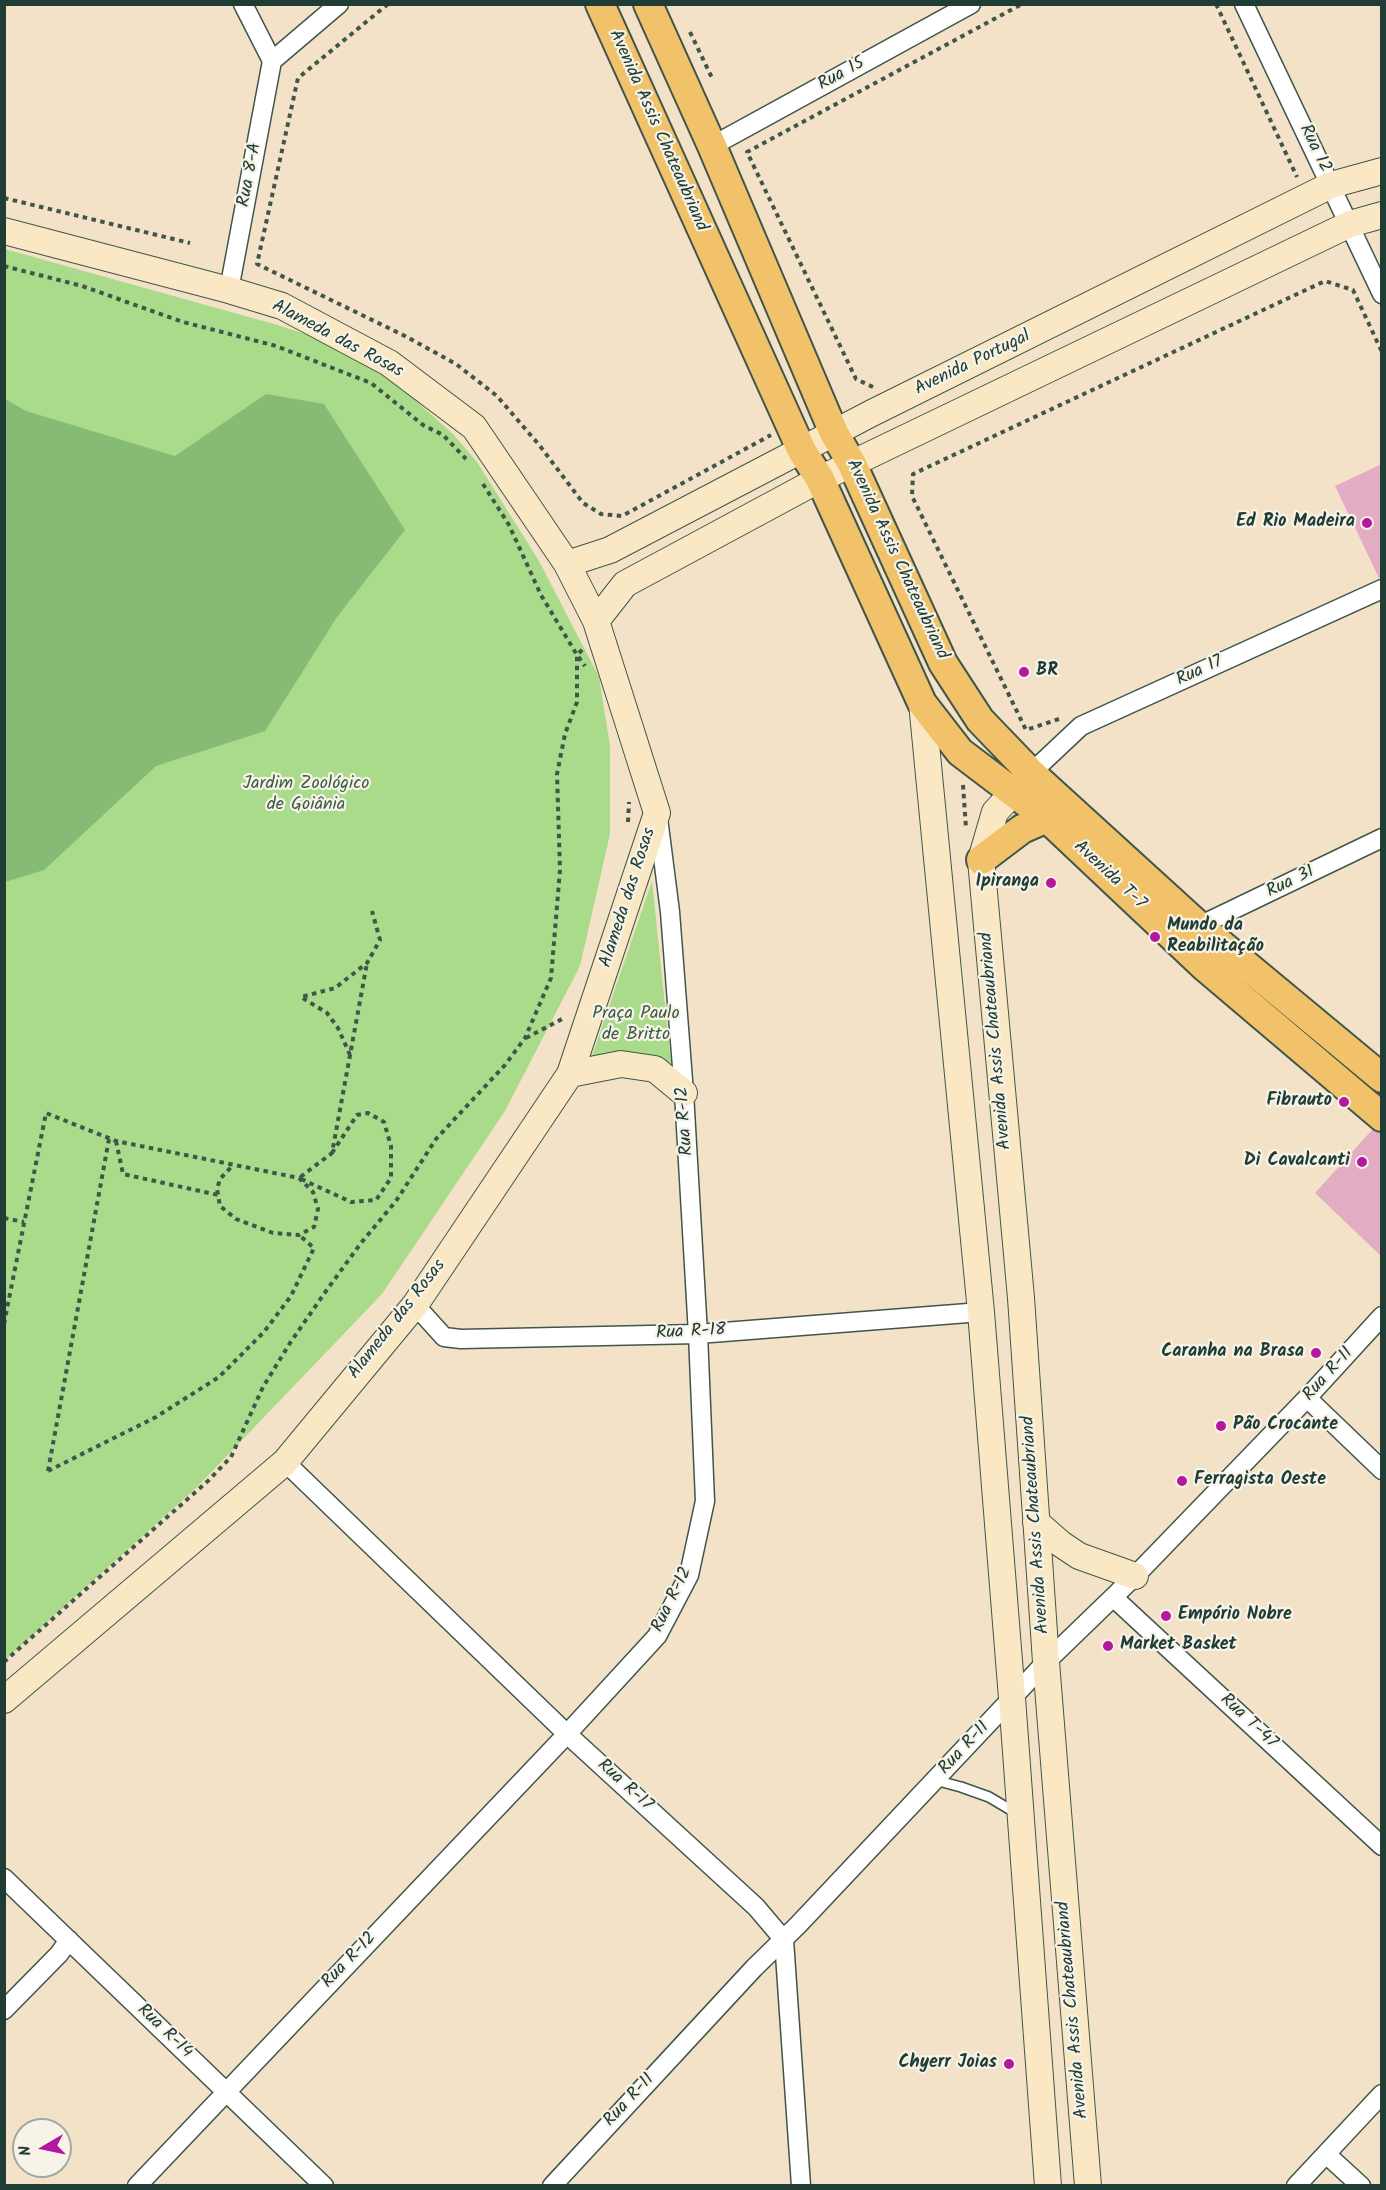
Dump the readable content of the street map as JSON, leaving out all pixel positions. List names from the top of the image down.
{
  "streets": {
    "main road": [
      "Avenida Assis Chateaubriand",
      "Alameda das Rosas",
      "Avenida Portugal",
      "Avenida T-7"
    ],
    "street": [
      "Rua 15",
      "Rua 12",
      "Rua 8-A",
      "Rua 17",
      "Rua 31",
      "Rua R-12",
      "Rua R-18",
      "Rua R-11",
      "Rua T-47",
      "Rua R-17",
      "Rua R-14"
    ]
  },
  "crossings": [
    ["Rua 15", "Avenida Assis Chateaubriand"],
    ["Avenida Assis Chateaubriand", "Avenida Portugal"],
    ["Avenida Assis Chateaubriand", "Rua 17"],
    ["Avenida Assis Chateaubriand", "Avenida T-7"],
    ["Avenida Assis Chateaubriand", "Rua R-18"],
    ["Avenida Assis Chateaubriand", "Rua R-11"],
    ["Rua 12", "Avenida Portugal"],
    ["Rua 8-A", "Alameda das Rosas"],
    ["Alameda das Rosas", "Avenida Portugal"],
    ["Alameda das Rosas", "Rua R-12"],
    ["Alameda das Rosas", "Rua R-18"],
    ["Alameda das Rosas", "Rua R-17"],
    ["Rua 17", "Avenida T-7"],
    ["Avenida T-7", "Rua 31"],
    ["Rua R-12", "Rua R-18"],
    ["Rua R-12", "Rua R-17"],
    ["Rua R-12", "Rua R-14"],
    ["Rua R-11", "Rua T-47"],
    ["Rua R-11", "Rua R-17"]
  ],
  "parks": ["Jardim Zoológico de Goiânia", "Praça Paulo de Britto"],
  "places": [
    "Ed Rio Madeira",
    "BR",
    "Ipiranga",
    "Mundo da Reabilitação",
    "Fibrauto",
    "Di Cavalcanti",
    "Caranha na Brasa",
    "Pão Crocante",
    "Ferragista Oeste",
    "Empório Nobre",
    "Market Basket",
    "Chyerr Joias"
  ],
  "north": "left"
}
